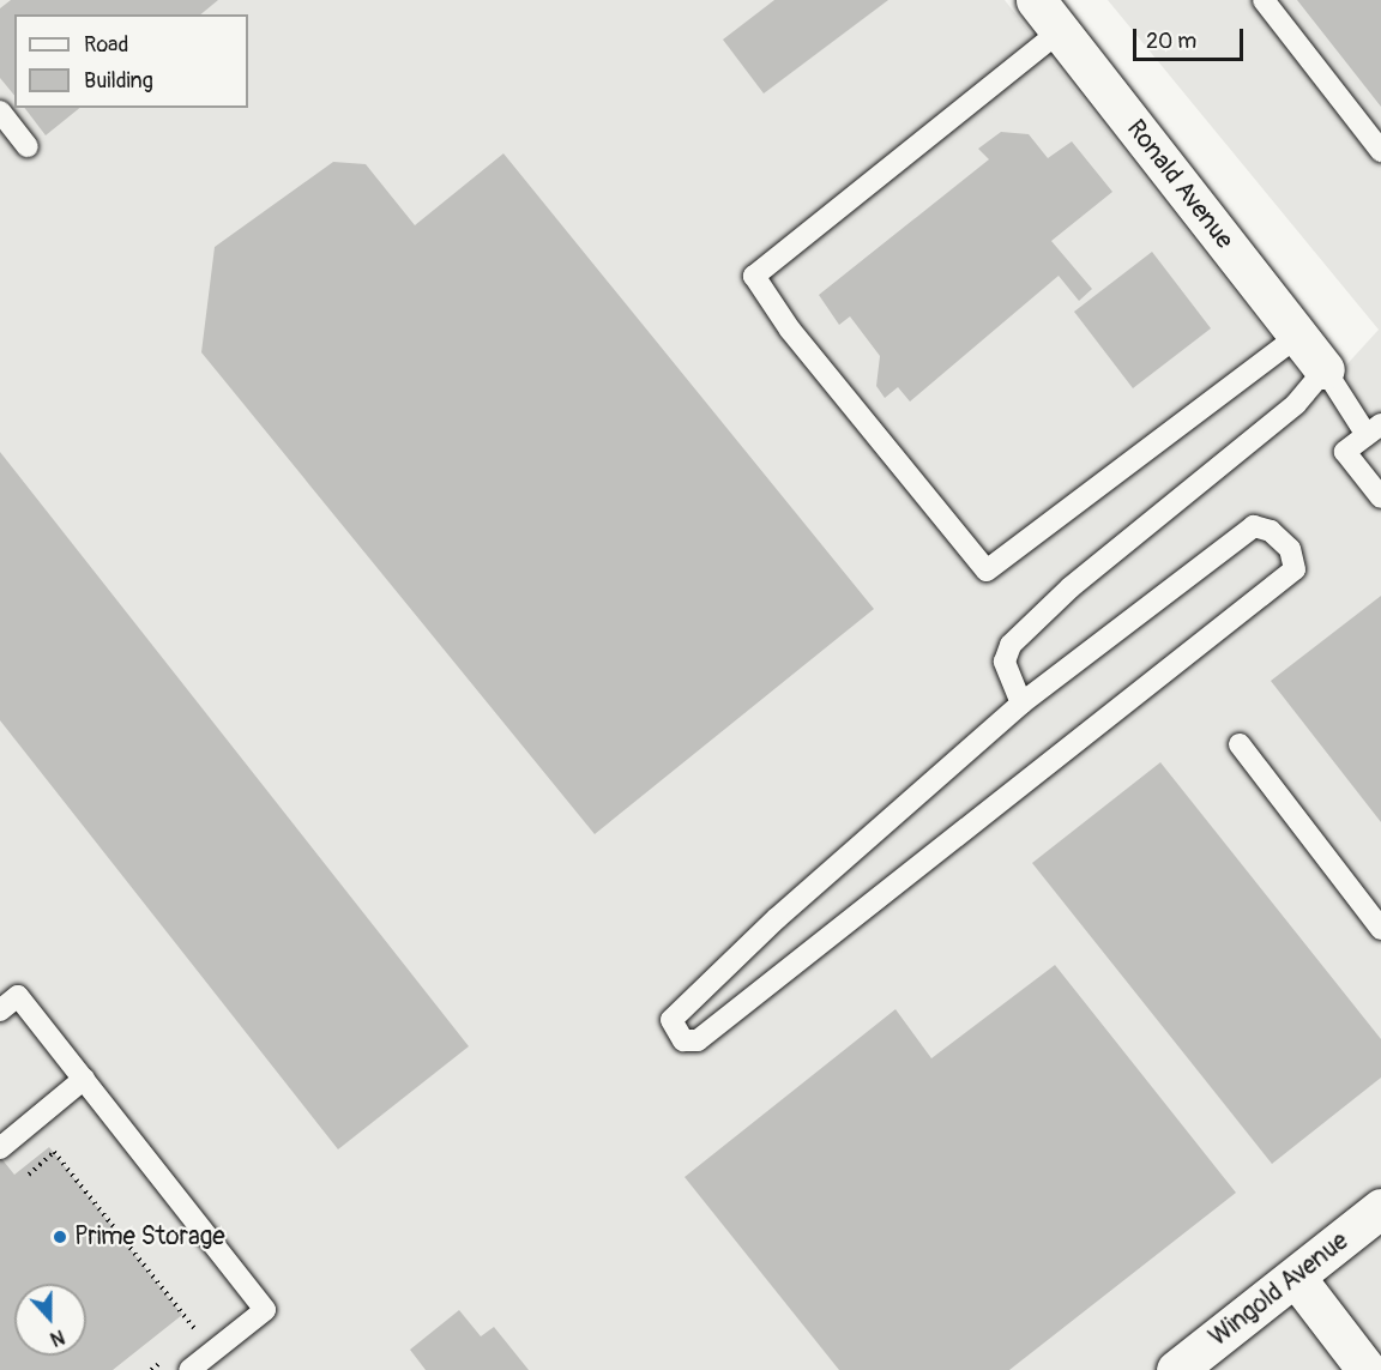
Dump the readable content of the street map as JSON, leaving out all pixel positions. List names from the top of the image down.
{
  "streets": {
    "street": ["Ronald Avenue", "Wingold Avenue"]
  },
  "places": ["Prime Storage"],
  "legend": ["Road", "Building"],
  "scale_bar": "20 m",
  "north": "bottom"
}
